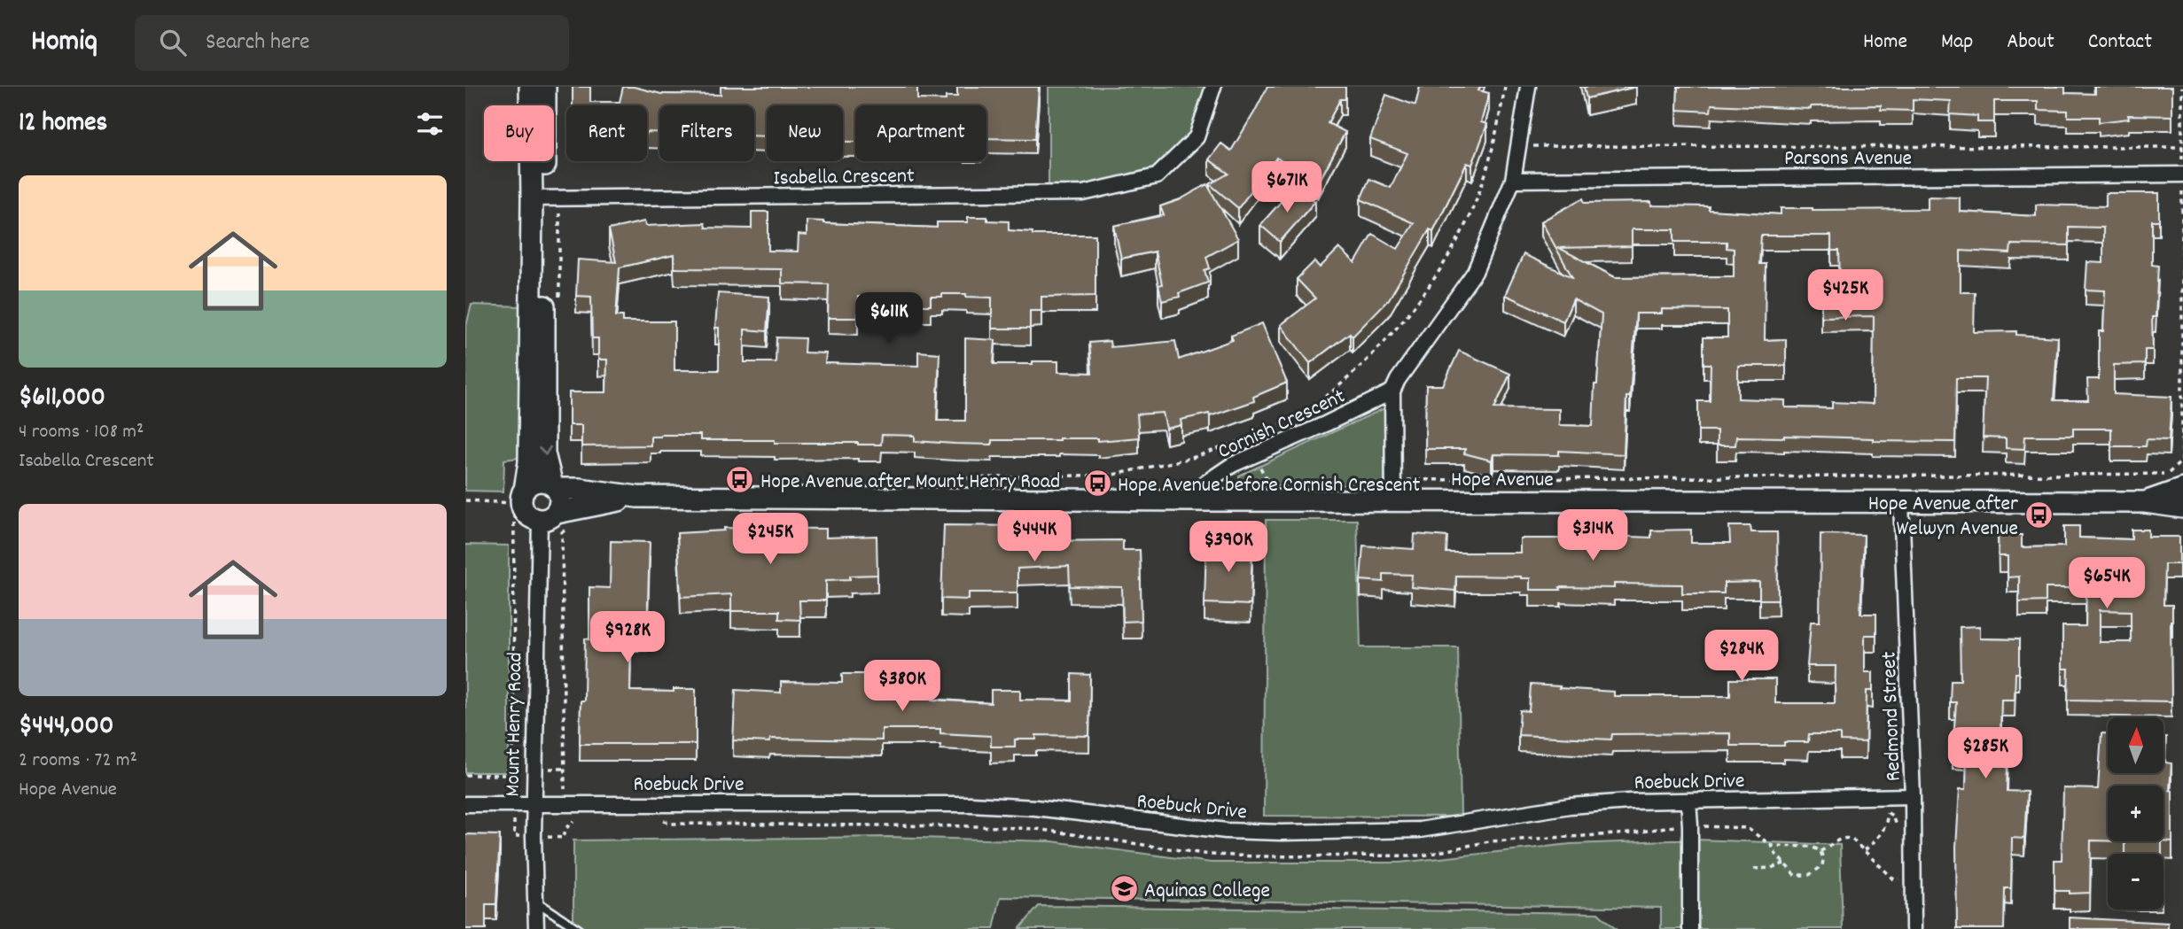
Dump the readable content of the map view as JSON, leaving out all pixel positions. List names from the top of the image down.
{
  "streets": {
    "street": [
      "Parsons Avenue",
      "Isabella Crescent",
      "Cornish Crescent",
      "Hope Avenue",
      "Redmond Street",
      "Mount Henry Road",
      "Roebuck Drive"
    ]
  },
  "crossings": [
    ["Cornish Crescent", "Hope Avenue"],
    ["Hope Avenue", "Redmond Street"],
    ["Hope Avenue", "Mount Henry Road"],
    ["Redmond Street", "Roebuck Drive"],
    ["Mount Henry Road", "Roebuck Drive"]
  ],
  "places": {
    "bus stop": ["Hope Avenue after Mount Henry Road", "Hope Avenue before Cornish Crescent", "Hope Avenue after Welwyn Avenue"],
    "school or university": ["Aquinas College"]
  },
  "north": "top",
  "page": {
    "header": "Homiq",
    "search": "Search here",
    "nav": [
      "Home",
      "Map",
      "About",
      "Contact"
    ],
    "heading": "12 homes",
    "chip": [
      "Buy",
      "Rent",
      "Filters",
      "New",
      "Apartment"
    ],
    "list": [
      {
        "name": "$611,000",
        "note": "4 rooms · 108 m² · Isabella Crescent"
      },
      {
        "name": "$444,000",
        "note": "2 rooms · 72 m² · Hope Avenue"
      }
    ],
    "price": [
      "$671K",
      "$425K",
      "$611K",
      "$314K",
      "$444K",
      "$245K",
      "$390K",
      "$654K",
      "$928K",
      "$284K",
      "$380K",
      "$285K"
    ],
    "map_buttons": ["+", "−"]
  }
}
